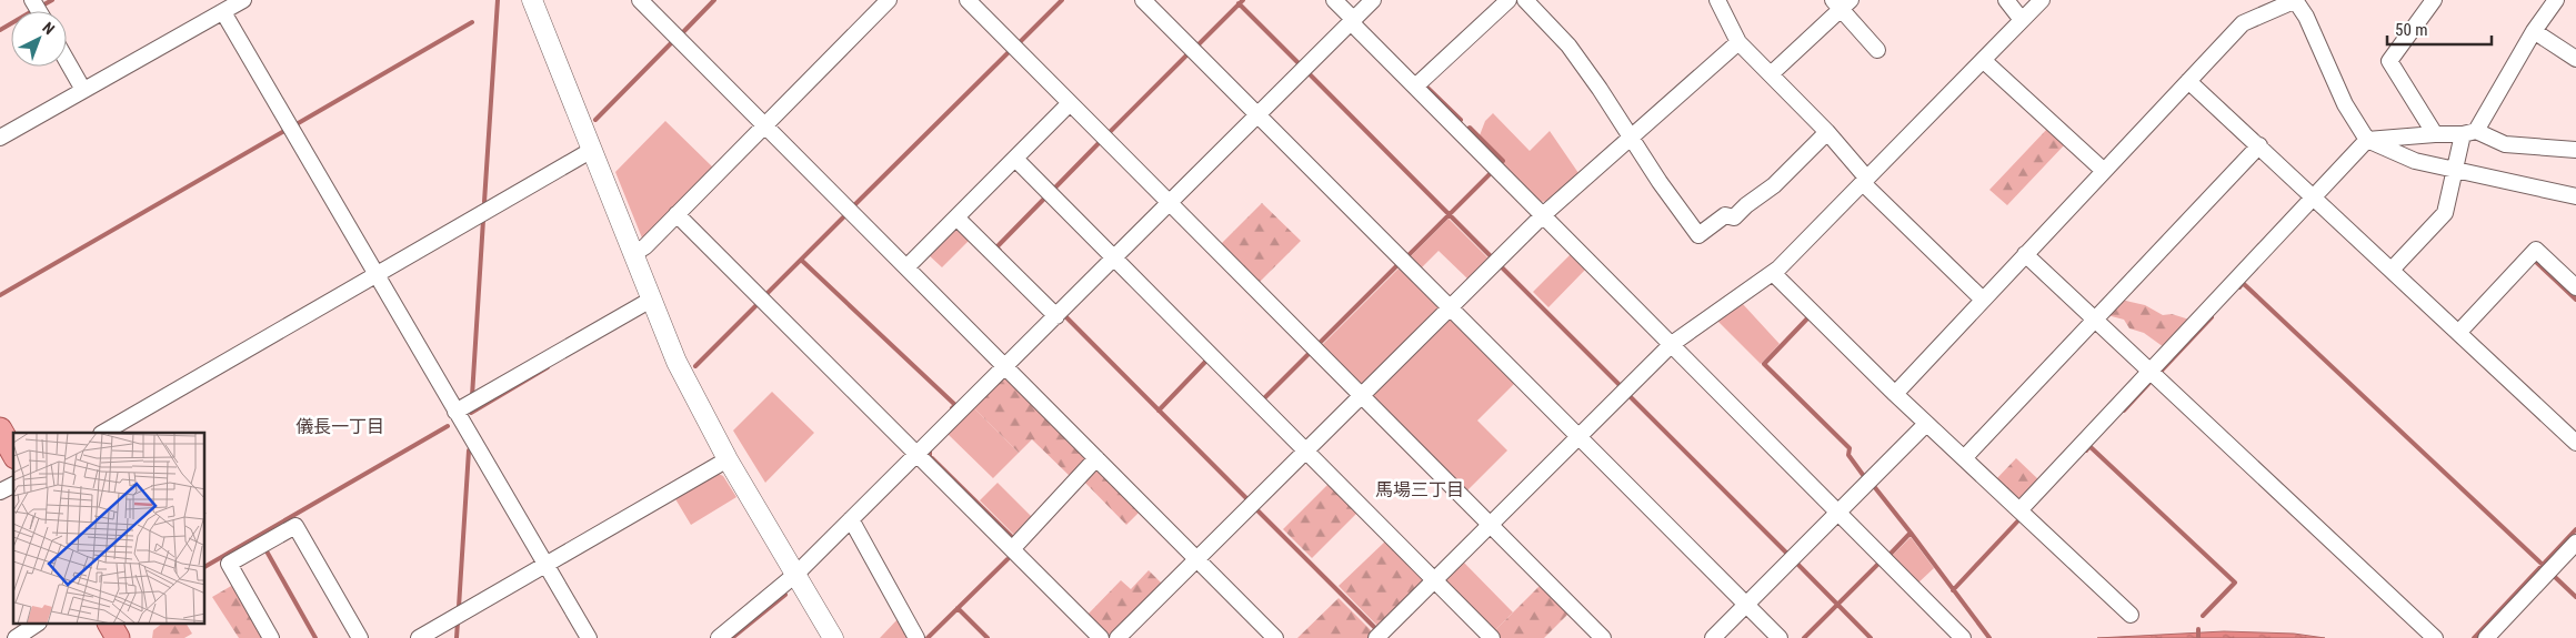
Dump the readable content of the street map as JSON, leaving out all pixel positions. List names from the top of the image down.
{
  "districts": ["儀長一丁目", "馬場三丁目"],
  "scale_bar": "50 m",
  "north": "top right"
}
